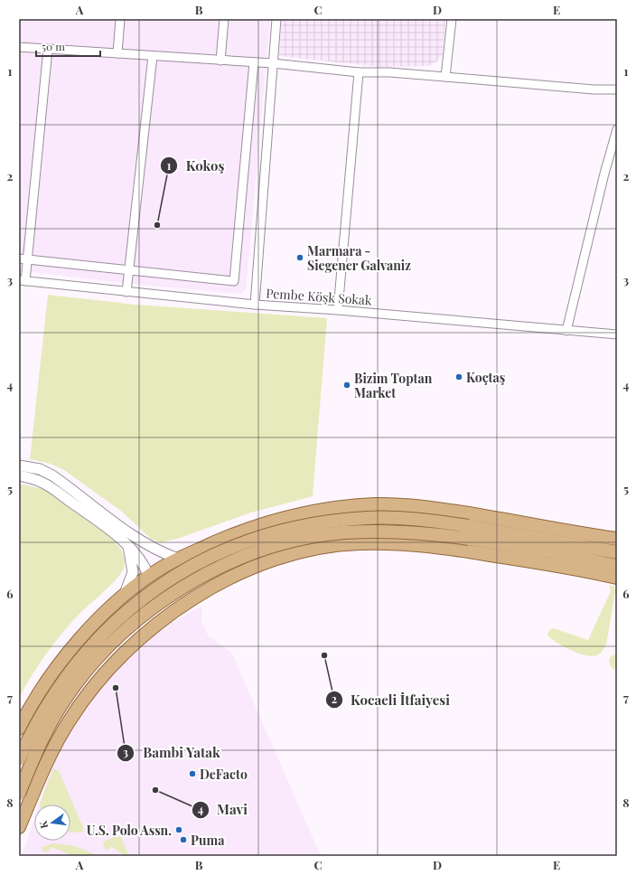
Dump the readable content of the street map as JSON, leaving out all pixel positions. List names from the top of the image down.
{
  "streets": {
    "street": ["Pembe Köşk Sokak"]
  },
  "places": [
    "Kokoş",
    "Marmara - Siegener Galvaniz",
    "Koçtaş",
    "Bizim Toptan Market",
    "Kocaeli İtfaiyesi",
    "Bambi Yatak",
    "DeFacto",
    "Mavi",
    "U.S. Polo Assn.",
    "Puma"
  ],
  "scale_bar": "50 m",
  "north": "left",
  "grid": {
    "columns": [
      "A",
      "B",
      "C",
      "D",
      "E"
    ],
    "rows": [
      "1",
      "2",
      "3",
      "4",
      "5",
      "6",
      "7",
      "8"
    ]
  }
}
